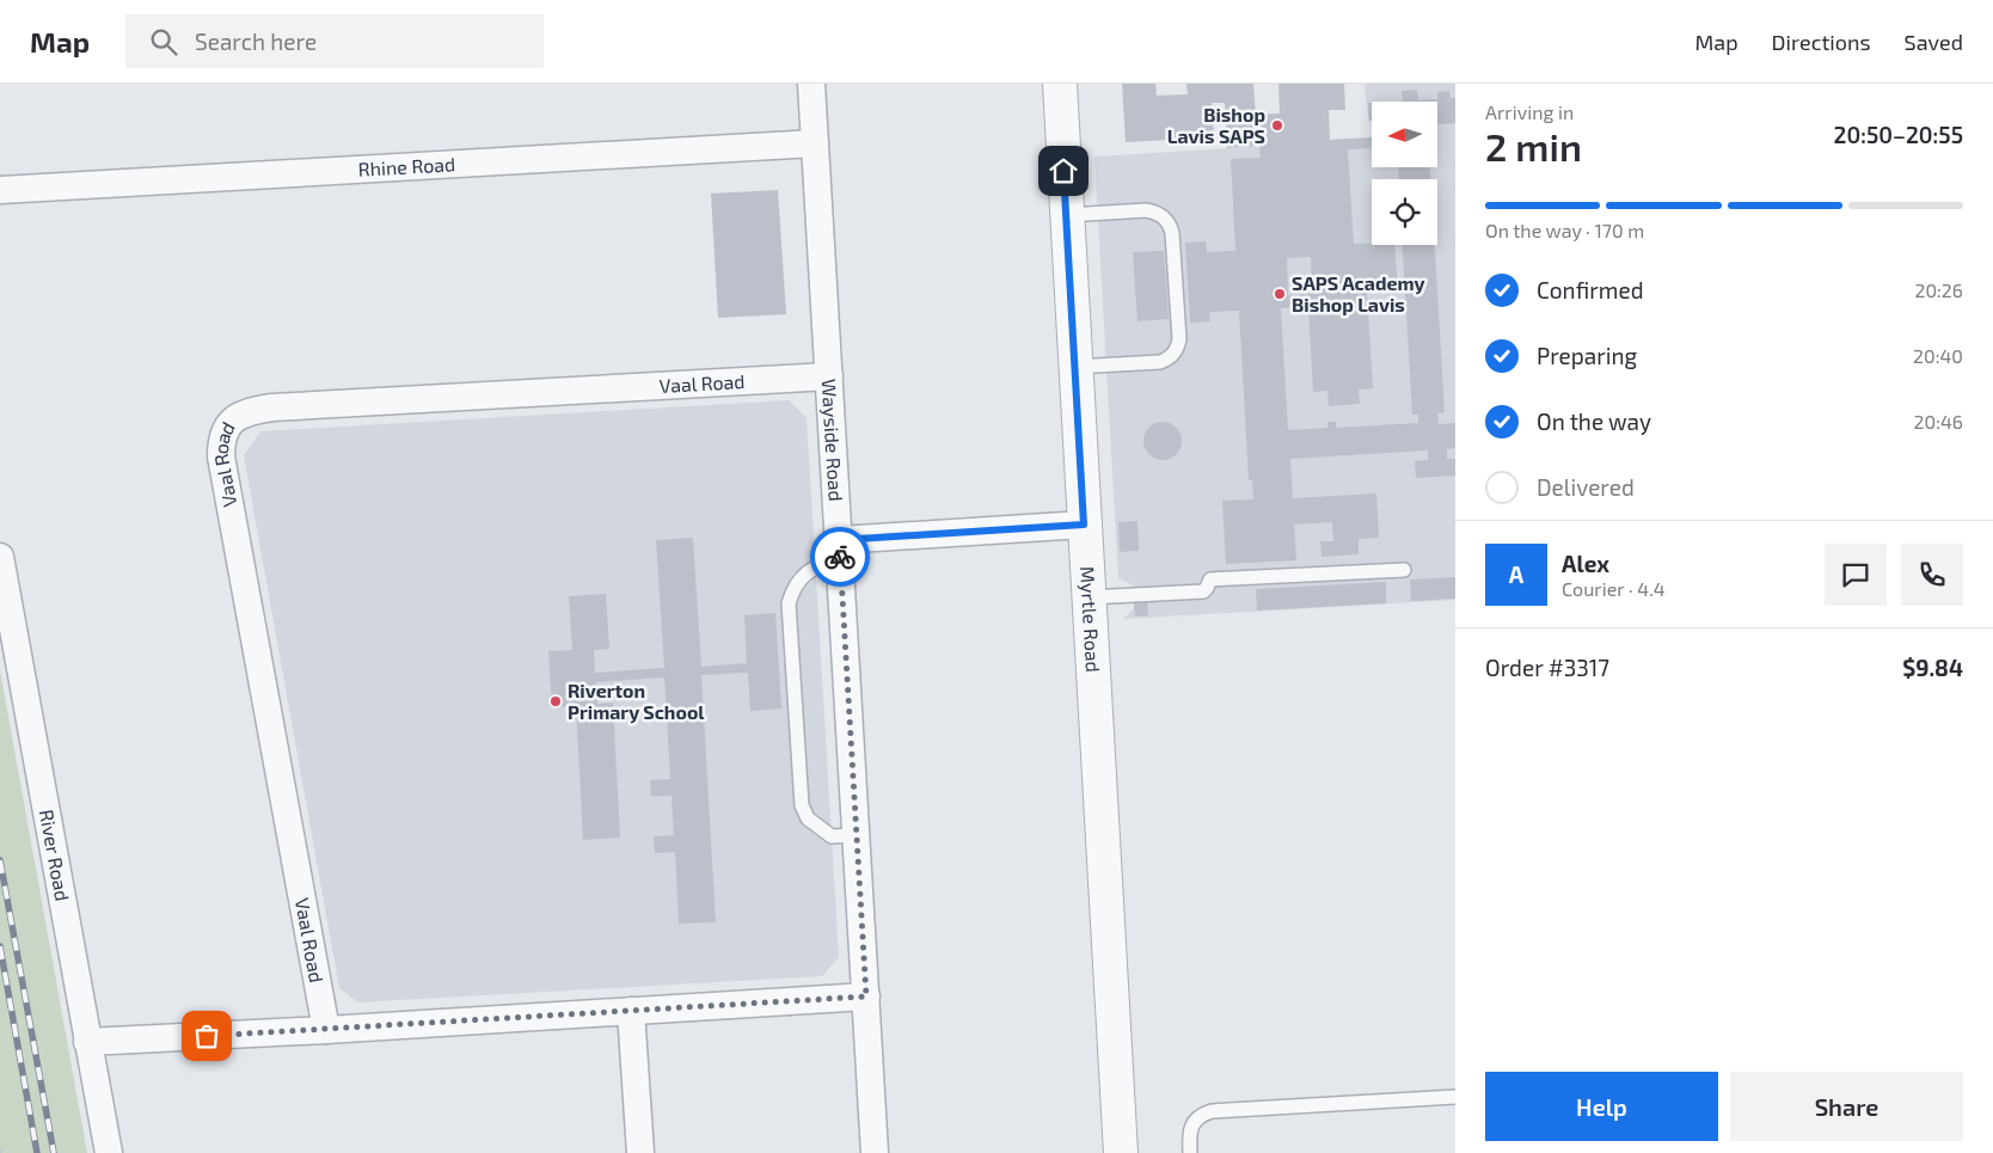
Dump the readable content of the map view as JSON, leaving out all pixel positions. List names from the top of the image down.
{
  "streets": {
    "street": [
      "Rhine Road",
      "Vaal Road",
      "Wayside Road",
      "Myrtle Road",
      "River Road"
    ]
  },
  "crossings": [
    ["Rhine Road", "Wayside Road"],
    ["Vaal Road", "Wayside Road"]
  ],
  "places": ["Bishop Lavis SAPS", "SAPS Academy Bishop Lavis", "Riverton Primary School"],
  "north": "left",
  "page": {
    "header": "Map",
    "search": "Search here",
    "nav": ["Map", "Directions", "Saved"],
    "heading": ["2 min", "Arriving in", "20:50–20:55"],
    "panel": [
      "Alex",
      "Courier · 4.4",
      "Order #3317",
      "$9.84"
    ],
    "bar": "On the way · 170 m",
    "list": [
      ["Confirmed", "20:26"],
      ["Preparing", "20:40"],
      ["On the way", "20:46"],
      "Delivered"
    ],
    "round": "A",
    "buttons": ["Help", "Share"]
  }
}
